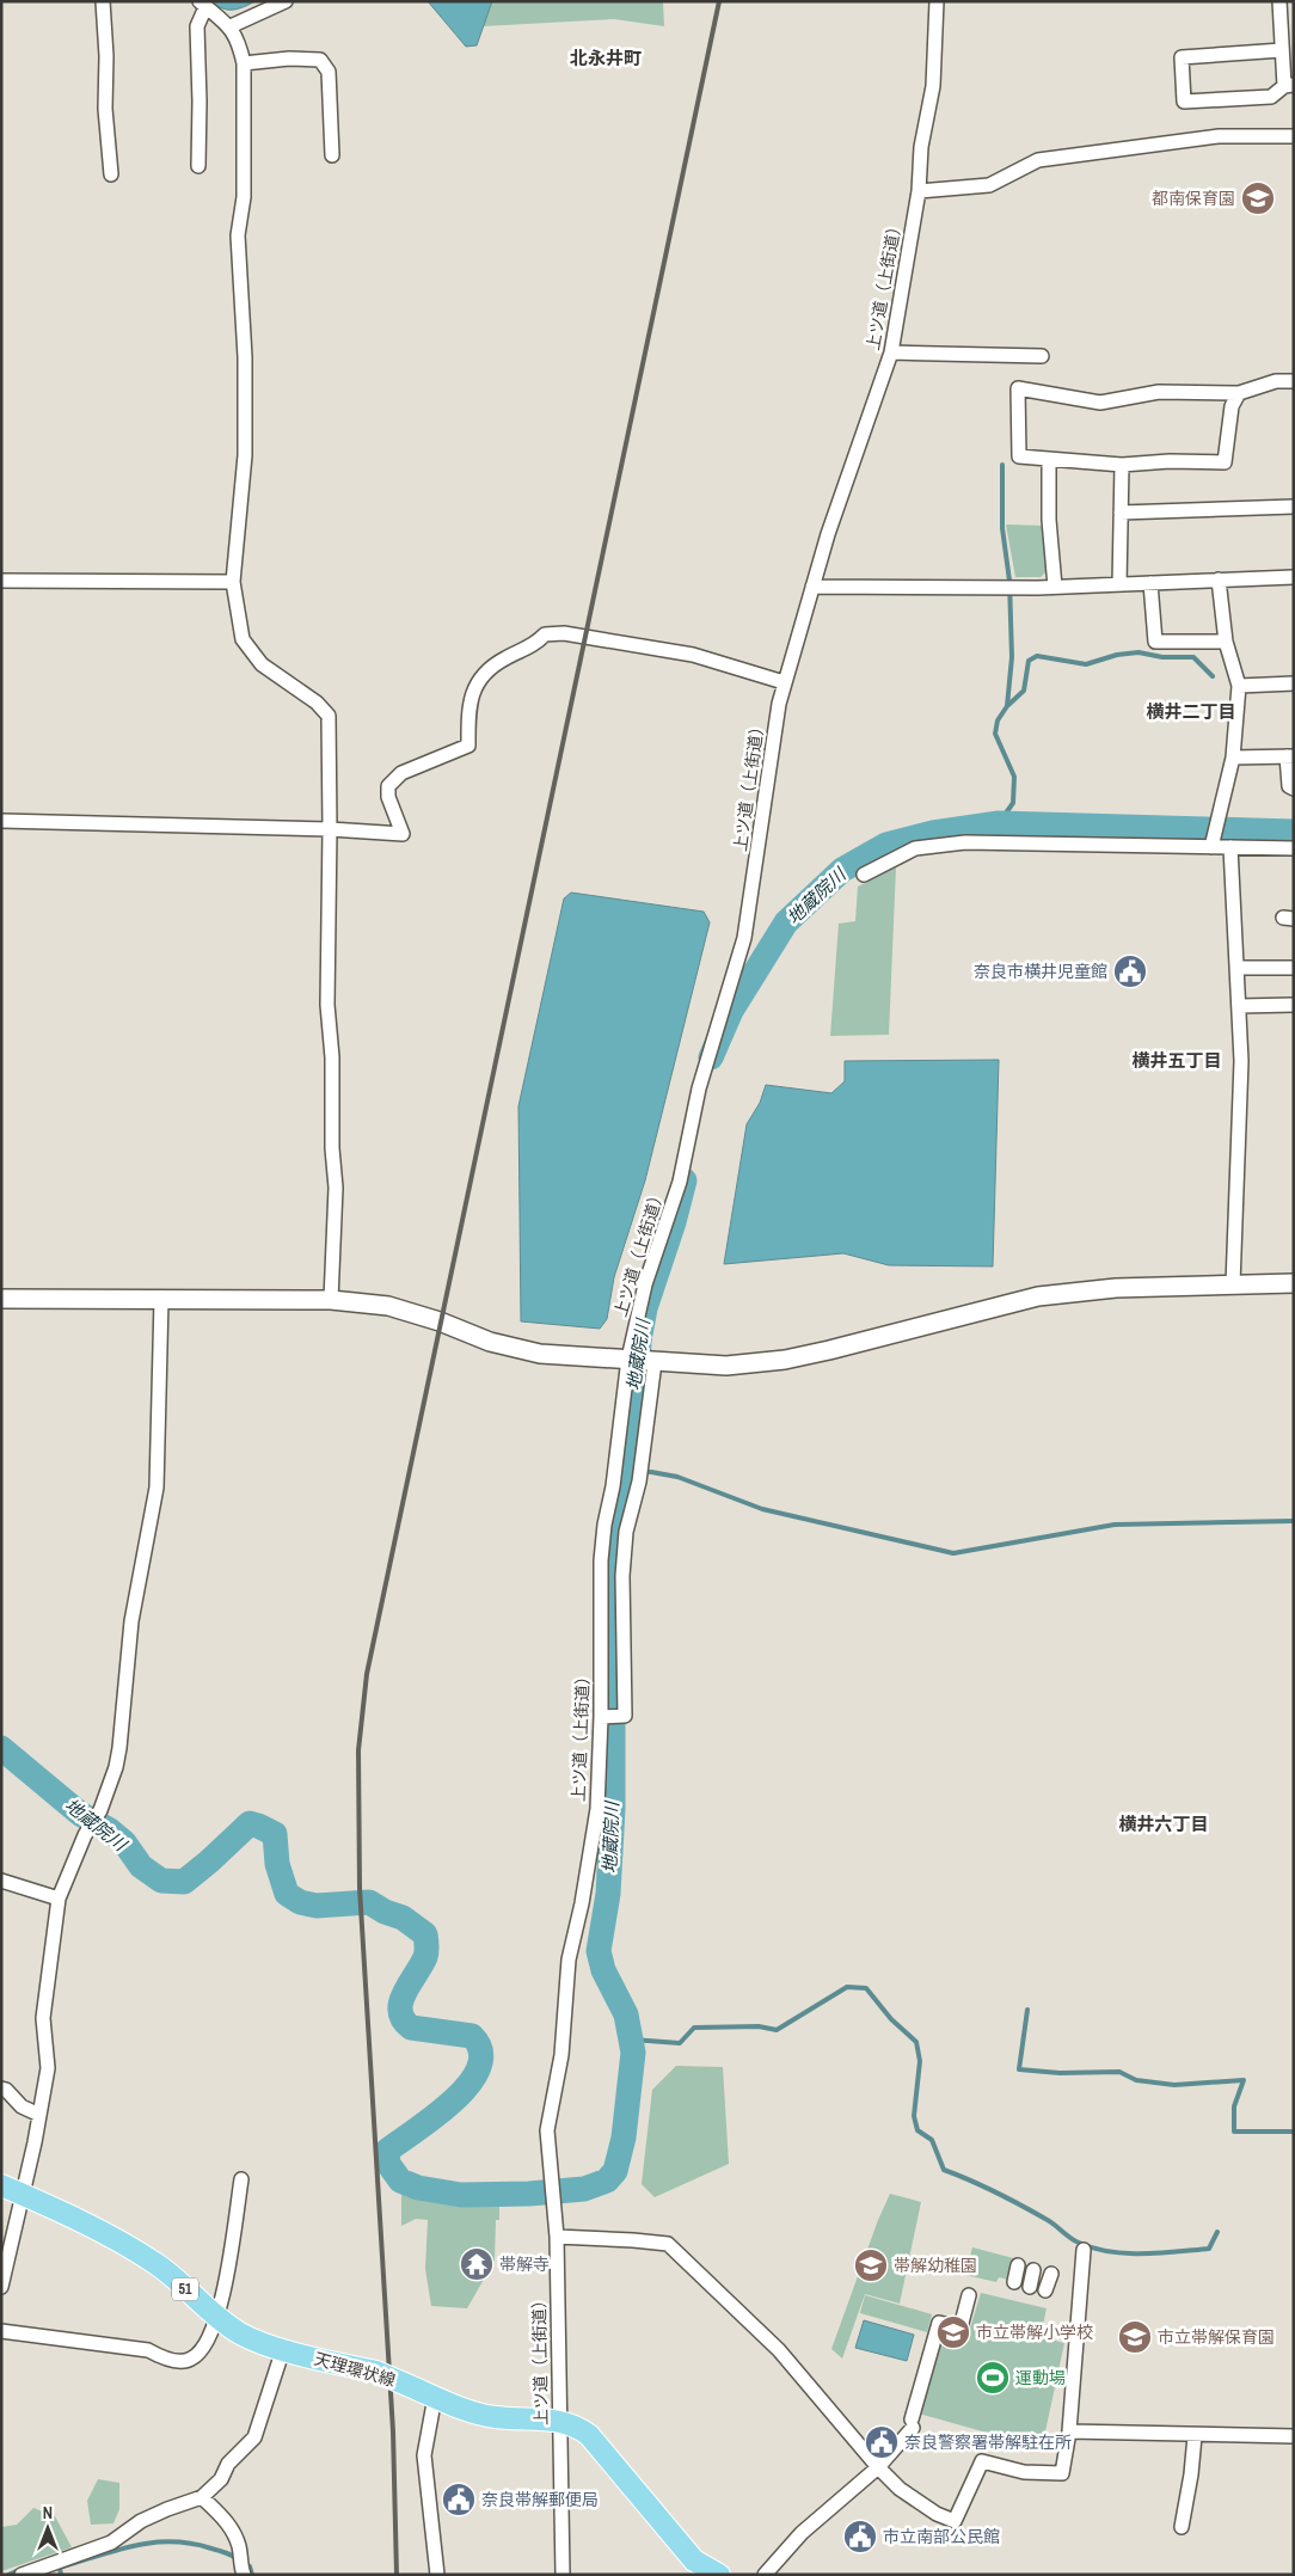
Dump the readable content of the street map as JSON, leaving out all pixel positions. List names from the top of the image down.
{
  "streets": {
    "main road": ["51", "天理環状線"],
    "street": ["上ツ道（上街道）"]
  },
  "crossings": [
    ["上ツ道（上街道）", "天理環状線"]
  ],
  "districts": [
    "北永井町",
    "横井二丁目",
    "横井五丁目",
    "横井六丁目"
  ],
  "water": ["地蔵院川"],
  "places": {
    "school or university": [
      "都南保育園",
      "帯解幼稚園",
      "市立帯解小学校",
      "市立帯解保育園"
    ],
    "public building": [
      "奈良市横井児童館",
      "奈良警察署帯解駐在所",
      "奈良帯解郵便局",
      "市立南部公民館"
    ],
    "temple": ["帯解寺"],
    "sports": ["運動場"]
  },
  "north": "top"
}
